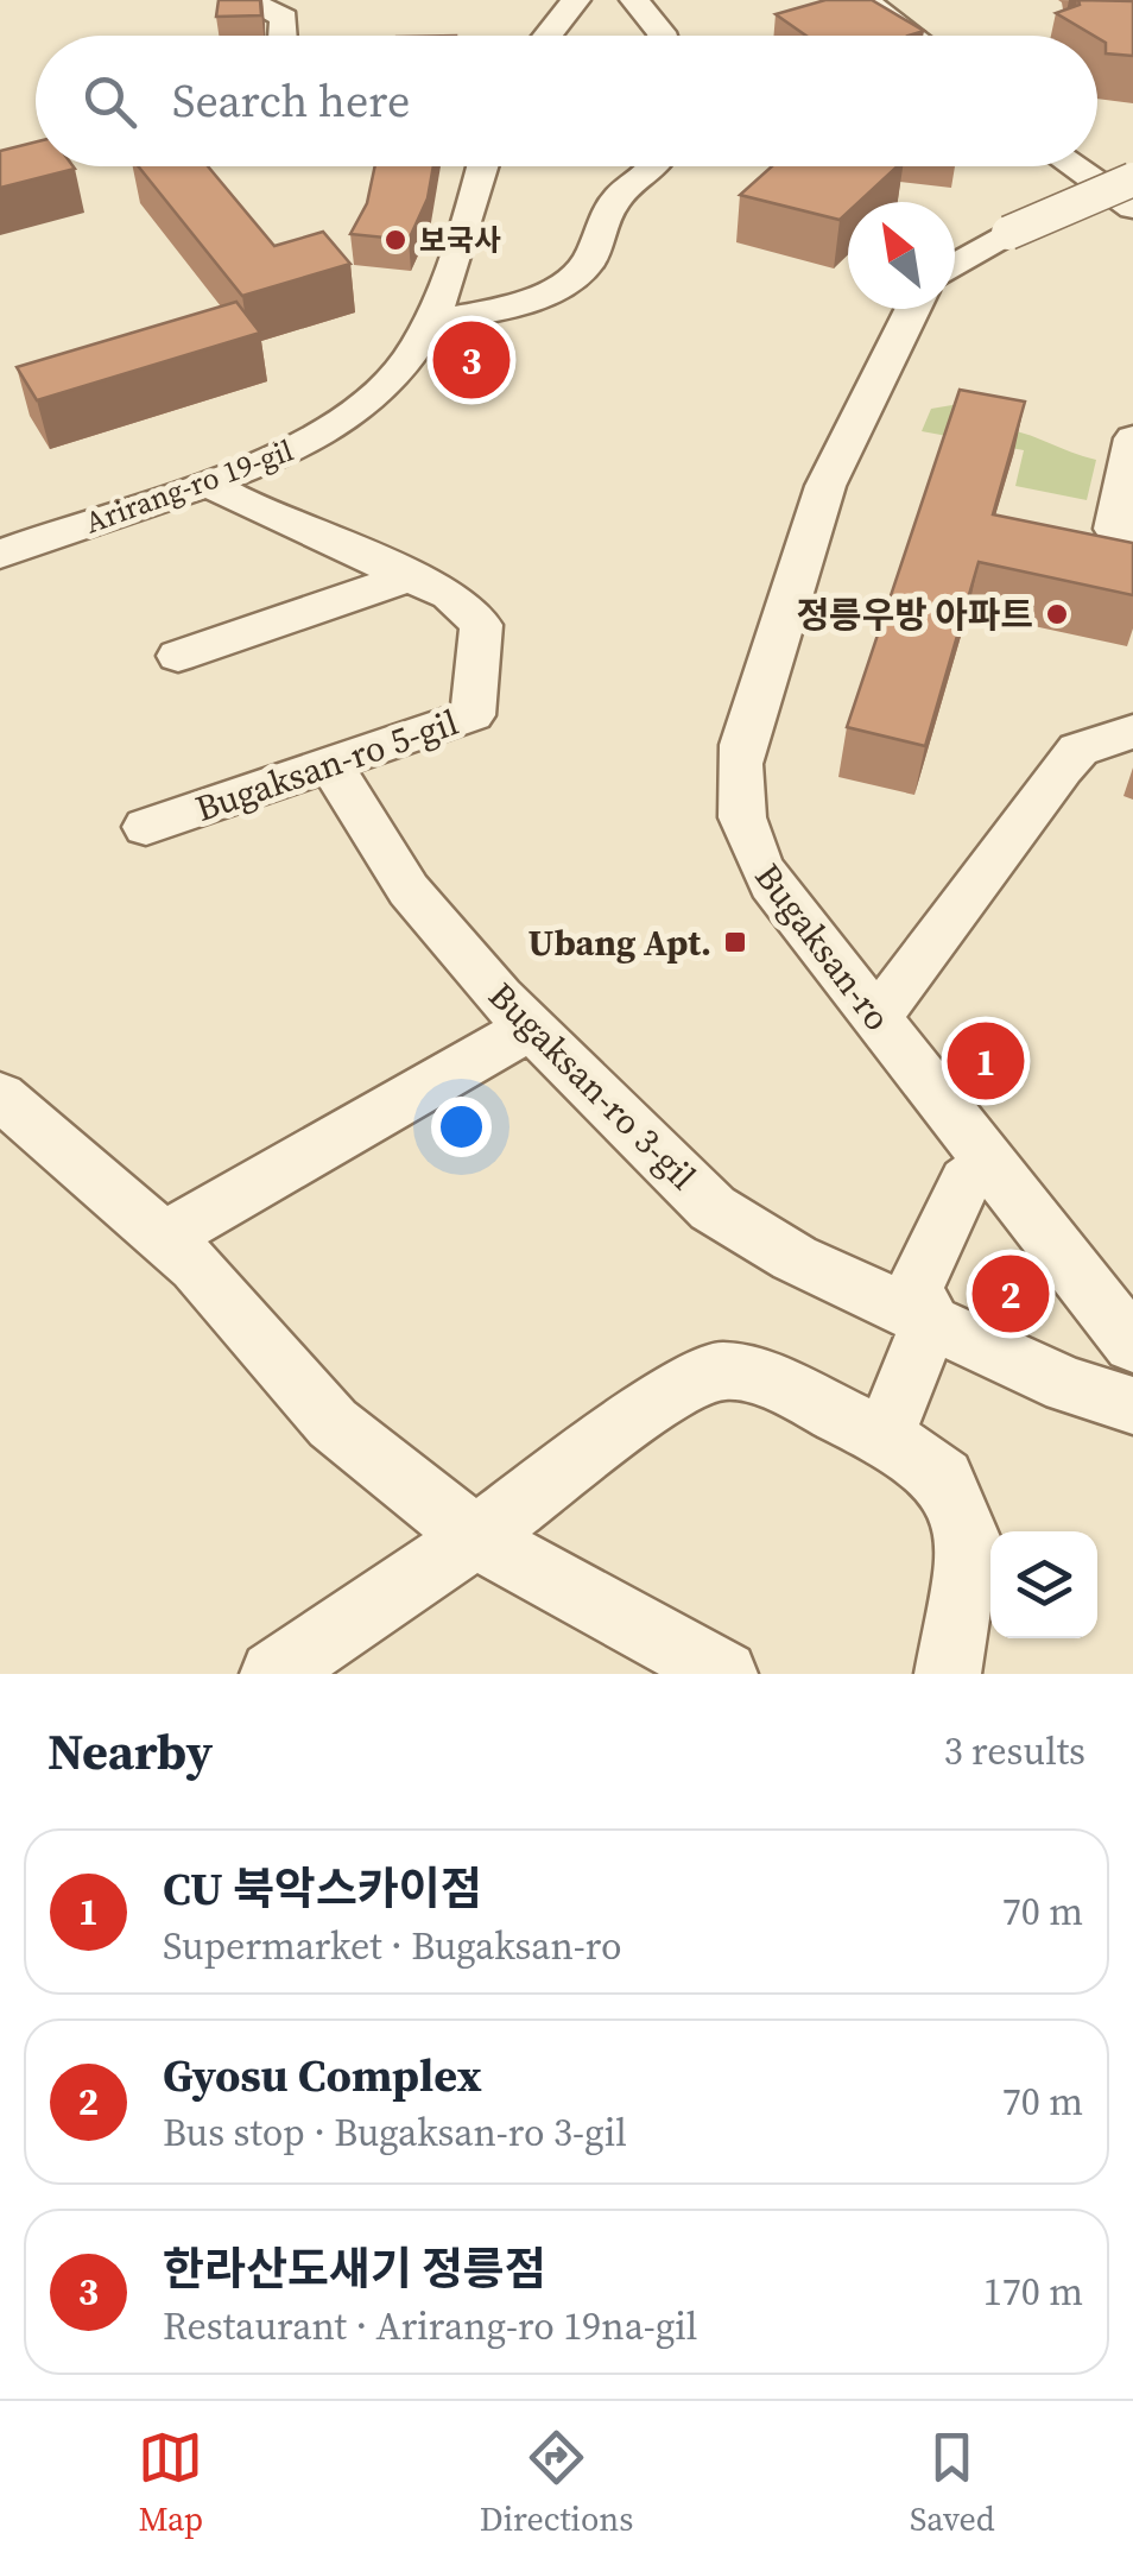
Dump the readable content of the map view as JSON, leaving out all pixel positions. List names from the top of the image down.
{
  "streets": {
    "street": [
      "Arirang-ro 19-gil",
      "Bugaksan-ro 5-gil",
      "Bugaksan-ro",
      "Bugaksan-ro 3-gil"
    ]
  },
  "crossings": [
    ["Arirang-ro 19-gil", "Bugaksan-ro 5-gil"],
    ["Bugaksan-ro 5-gil", "Bugaksan-ro 3-gil"]
  ],
  "places": {
    "other": ["보국사", "정릉우방 아파트"],
    "transit": ["Ubang Apt."]
  },
  "north": "top left",
  "page": {
    "search": "Search here",
    "pins": ["3", "1", "2"],
    "heading": ["Nearby", "3 results"],
    "list": [
      {
        "mark": "1",
        "name": "CU 북악스카이점",
        "note": "Supermarket · Bugaksan-ro",
        "value": "70 m"
      },
      {
        "mark": "2",
        "name": "Gyosu Complex",
        "note": "Bus stop · Bugaksan-ro 3-gil",
        "value": "70 m"
      },
      {
        "mark": "3",
        "name": "한라산도새기 정릉점",
        "note": "Restaurant · Arirang-ro 19na-gil",
        "value": "170 m"
      }
    ],
    "nav": ["Map", "Directions", "Saved"]
  }
}
